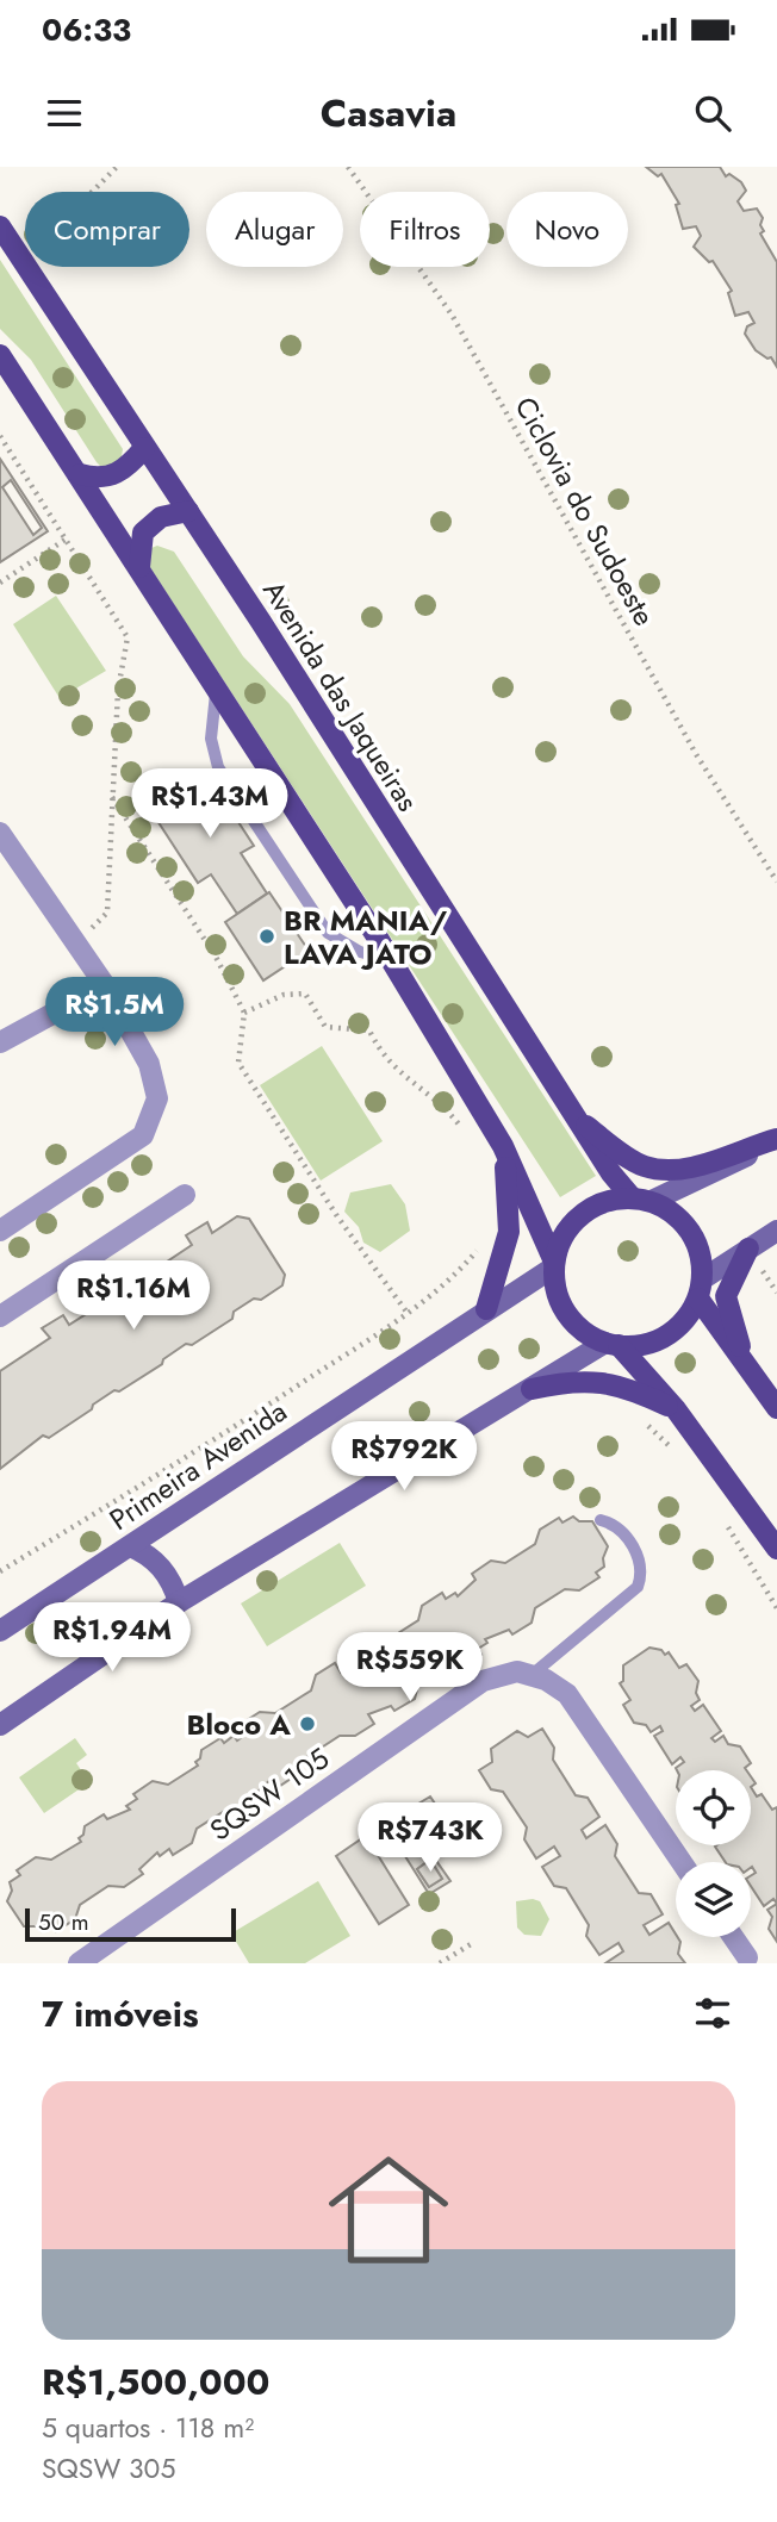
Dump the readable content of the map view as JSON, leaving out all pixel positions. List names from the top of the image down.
{
  "streets": {
    "main road": ["Avenida das Jaqueiras", "Primeira Avenida"],
    "street": ["SQSW 105"],
    "path": ["Ciclovia do Sudoeste"]
  },
  "crossings": [
    ["Avenida das Jaqueiras", "Primeira Avenida"]
  ],
  "places": ["BR MANIA/ LAVA JATO", "Bloco A"],
  "scale_bar": "50 m",
  "page": {
    "status": "06:33",
    "header": "Casavia",
    "chip": [
      "Comprar",
      "Alugar",
      "Filtros",
      "Novo"
    ],
    "price": [
      "R$1.43M",
      "R$1.5M",
      "R$1.16M",
      "R$792K",
      "R$1.94M",
      "R$559K",
      "R$743K"
    ],
    "scale": "50 m",
    "heading": "7 imóveis",
    "list": [
      {
        "name": "R$1,500,000",
        "note": "5 quartos · 118 m² · SQSW 305"
      }
    ]
  }
}
